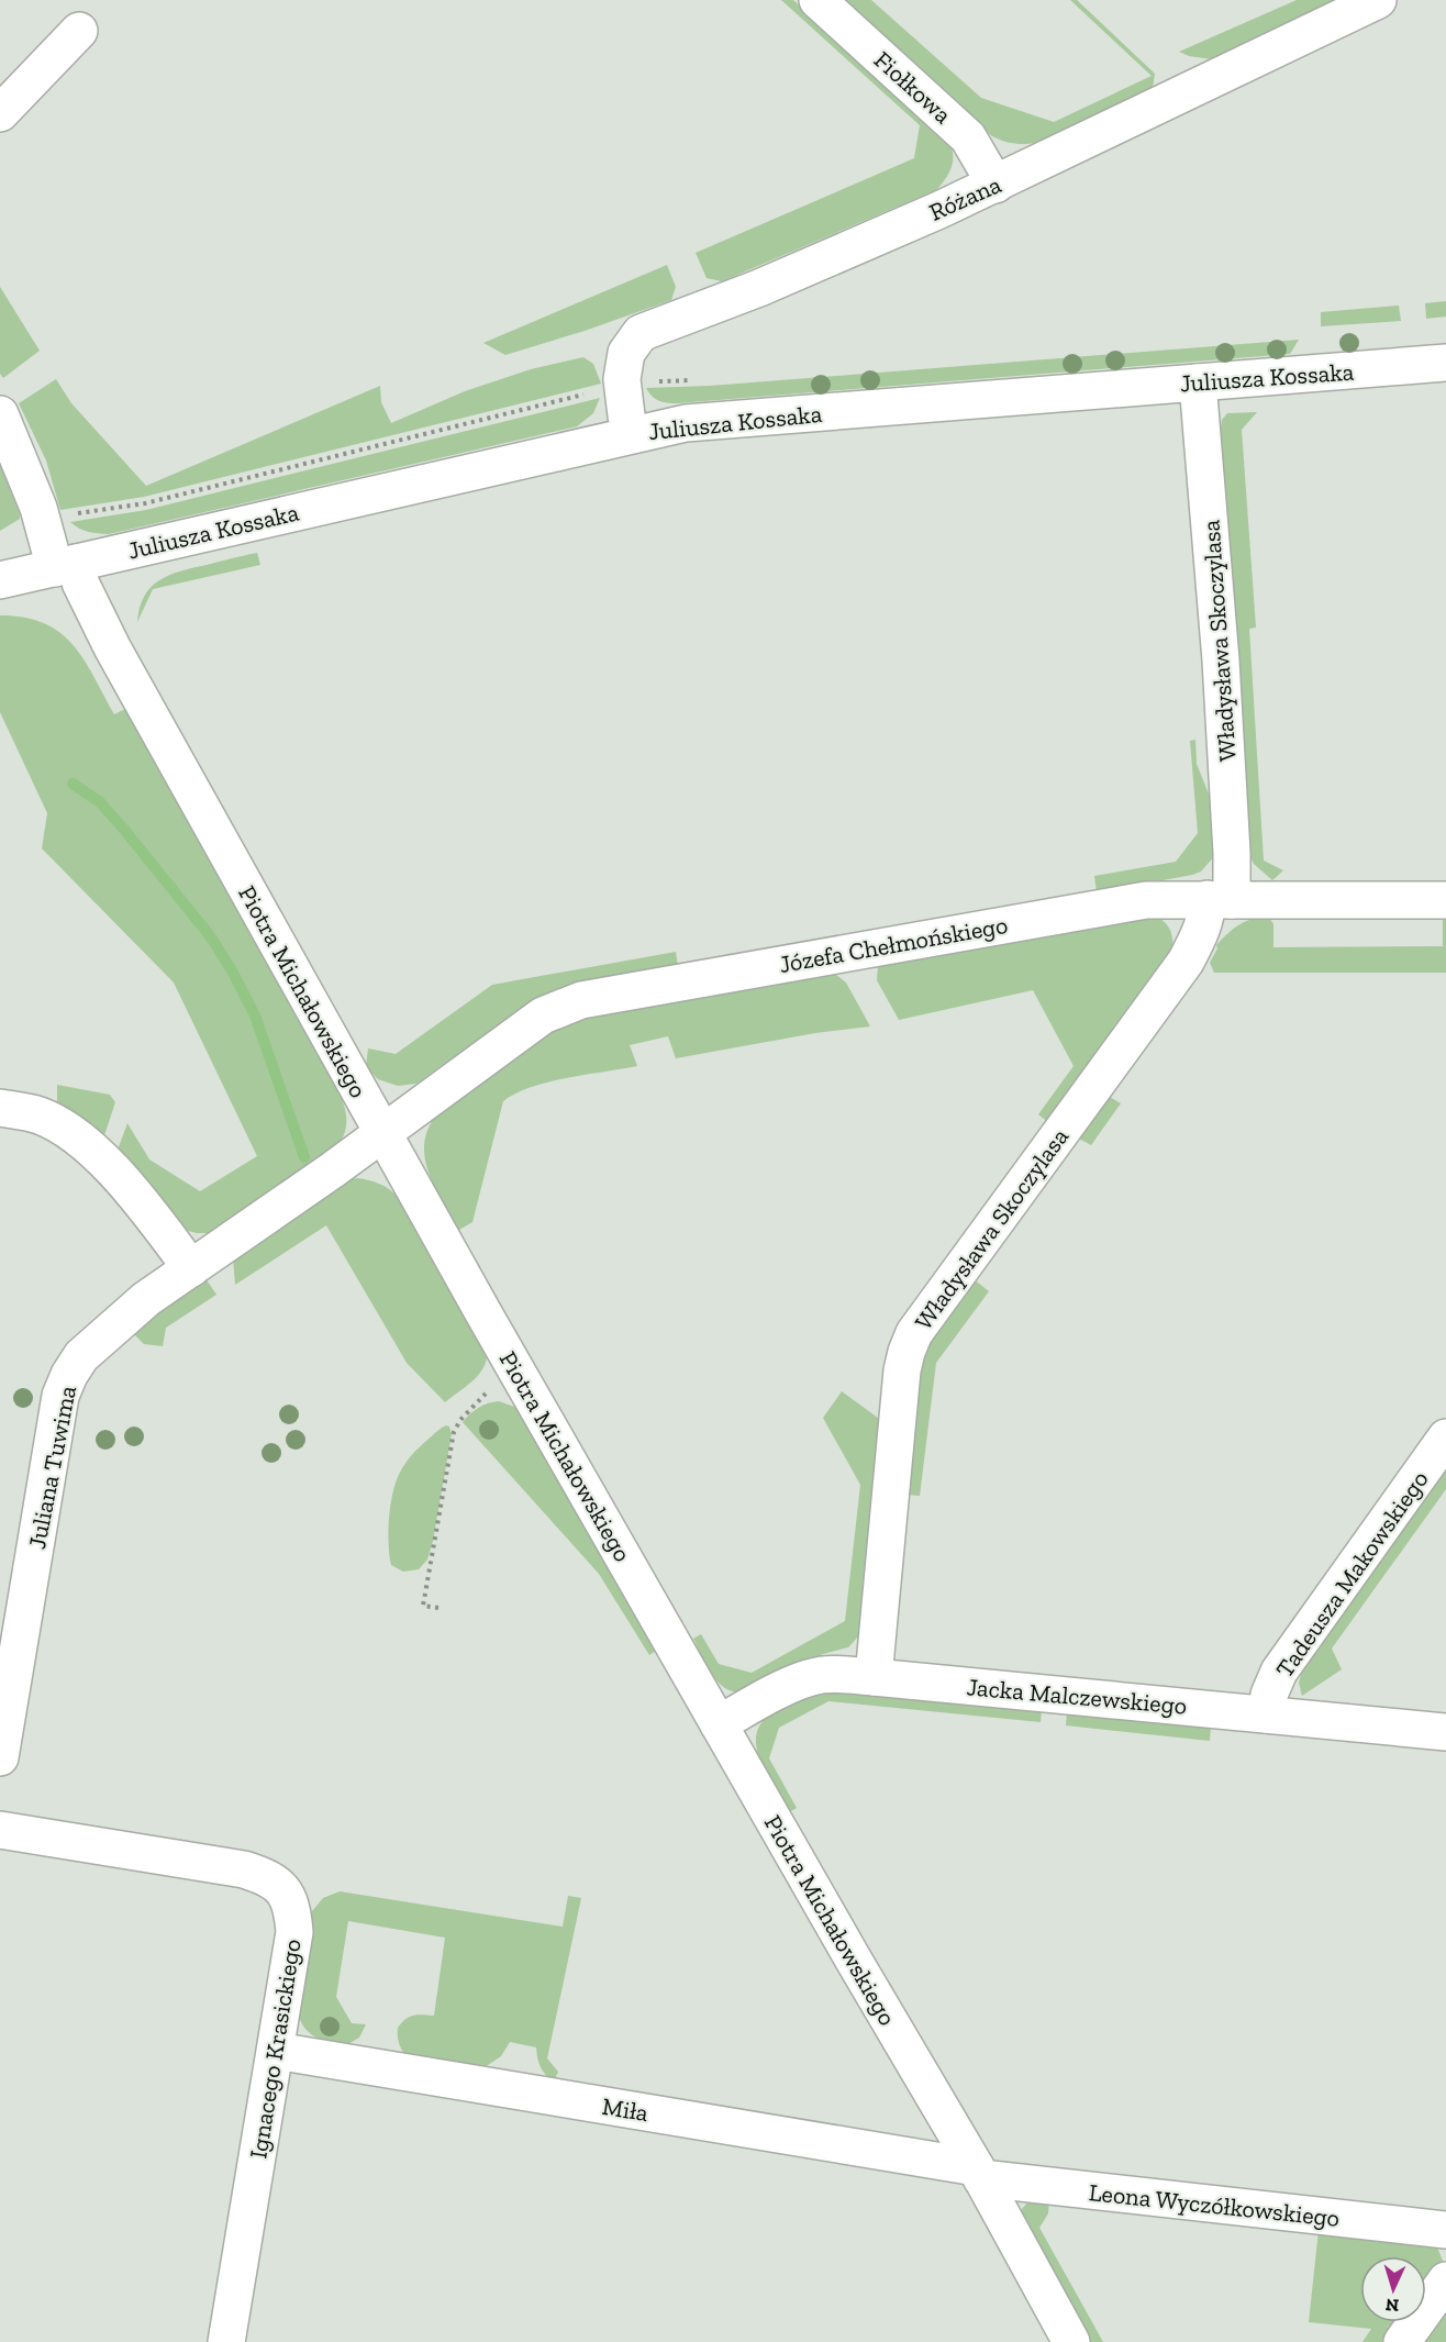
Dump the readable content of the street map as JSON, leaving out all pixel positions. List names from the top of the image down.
{
  "streets": {
    "street": [
      "Fiołkowa",
      "Różana",
      "Juliusza Kossaka",
      "Władysława Skoczylasa",
      "Józefa Chełmońskiego",
      "Piotra Michałowskiego",
      "Juliana Tuwima",
      "Tadeusza Makowskiego",
      "Jacka Malczewskiego",
      "Ignacego Krasickiego",
      "Miła",
      "Leona Wyczółkowskiego"
    ]
  },
  "crossings": [
    ["Fiołkowa", "Różana"],
    ["Różana", "Juliusza Kossaka"],
    ["Juliusza Kossaka", "Władysława Skoczylasa"],
    ["Juliusza Kossaka", "Piotra Michałowskiego"],
    ["Władysława Skoczylasa", "Józefa Chełmońskiego"],
    ["Władysława Skoczylasa", "Jacka Malczewskiego"],
    ["Józefa Chełmońskiego", "Piotra Michałowskiego"],
    ["Józefa Chełmońskiego", "Juliana Tuwima"],
    ["Piotra Michałowskiego", "Juliana Tuwima"],
    ["Piotra Michałowskiego", "Jacka Malczewskiego"],
    ["Piotra Michałowskiego", "Miła"],
    ["Piotra Michałowskiego", "Leona Wyczółkowskiego"],
    ["Tadeusza Makowskiego", "Jacka Malczewskiego"],
    ["Ignacego Krasickiego", "Miła"],
    ["Miła", "Leona Wyczółkowskiego"]
  ],
  "north": "bottom"
}
